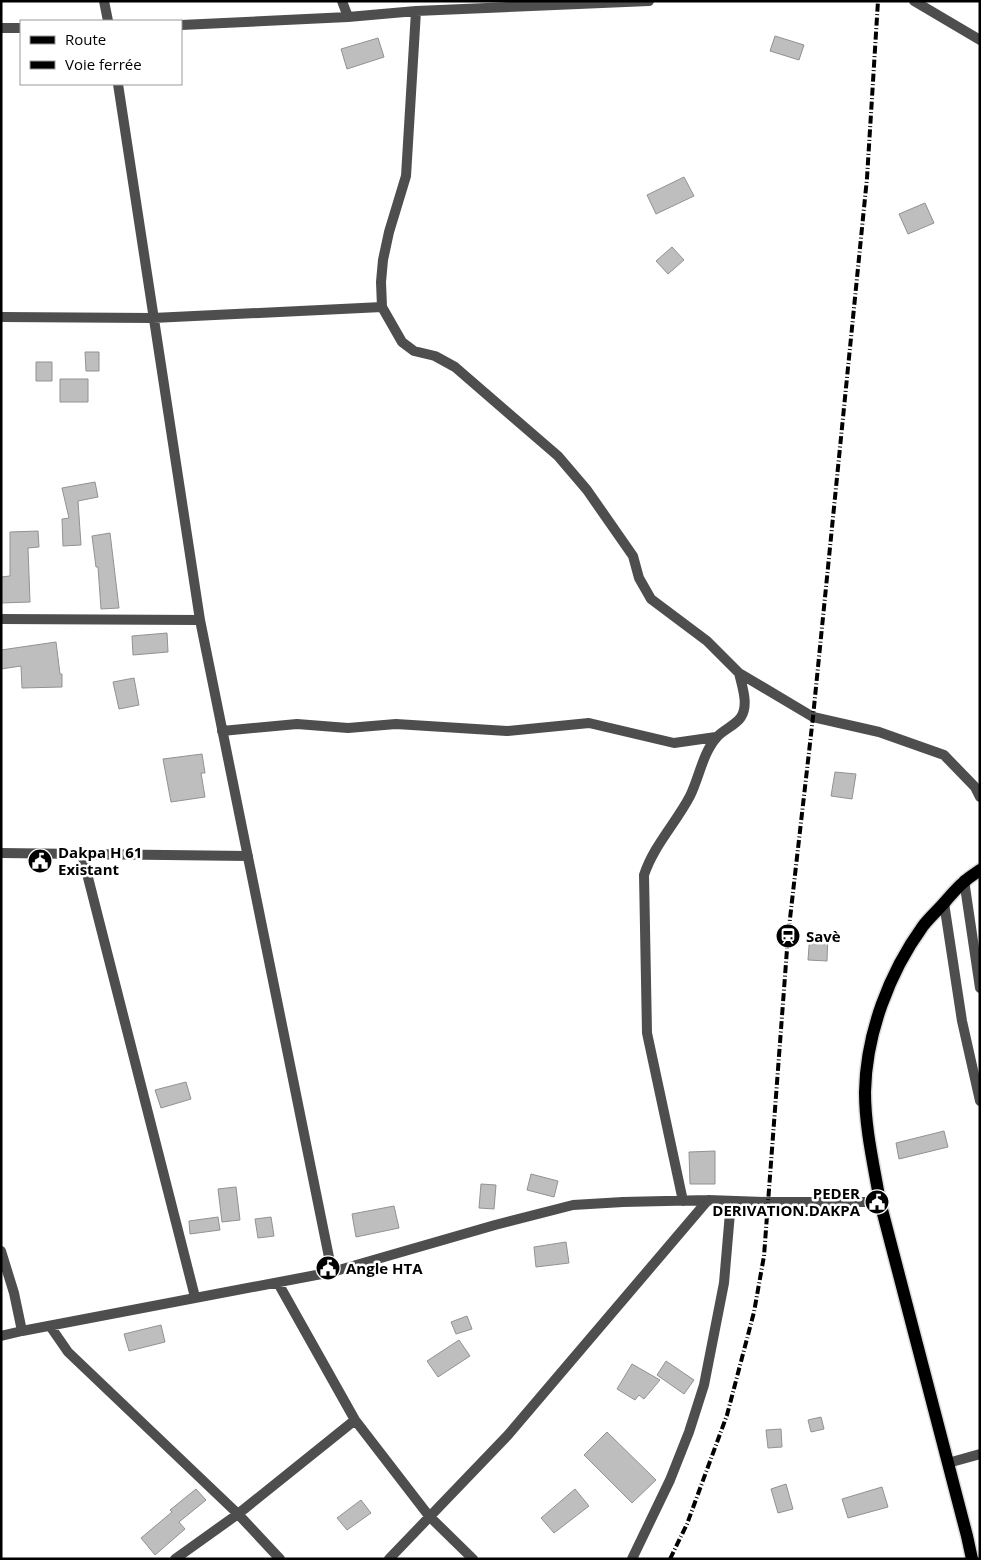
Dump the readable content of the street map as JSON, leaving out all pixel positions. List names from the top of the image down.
{
  "places": {
    "public building": ["Dakpa H 61 Existant", "PEDER DERIVATION.DAKPA", "Angle HTA"],
    "station": ["Savè"]
  },
  "legend": ["Route", "Voie ferrée"]
}
